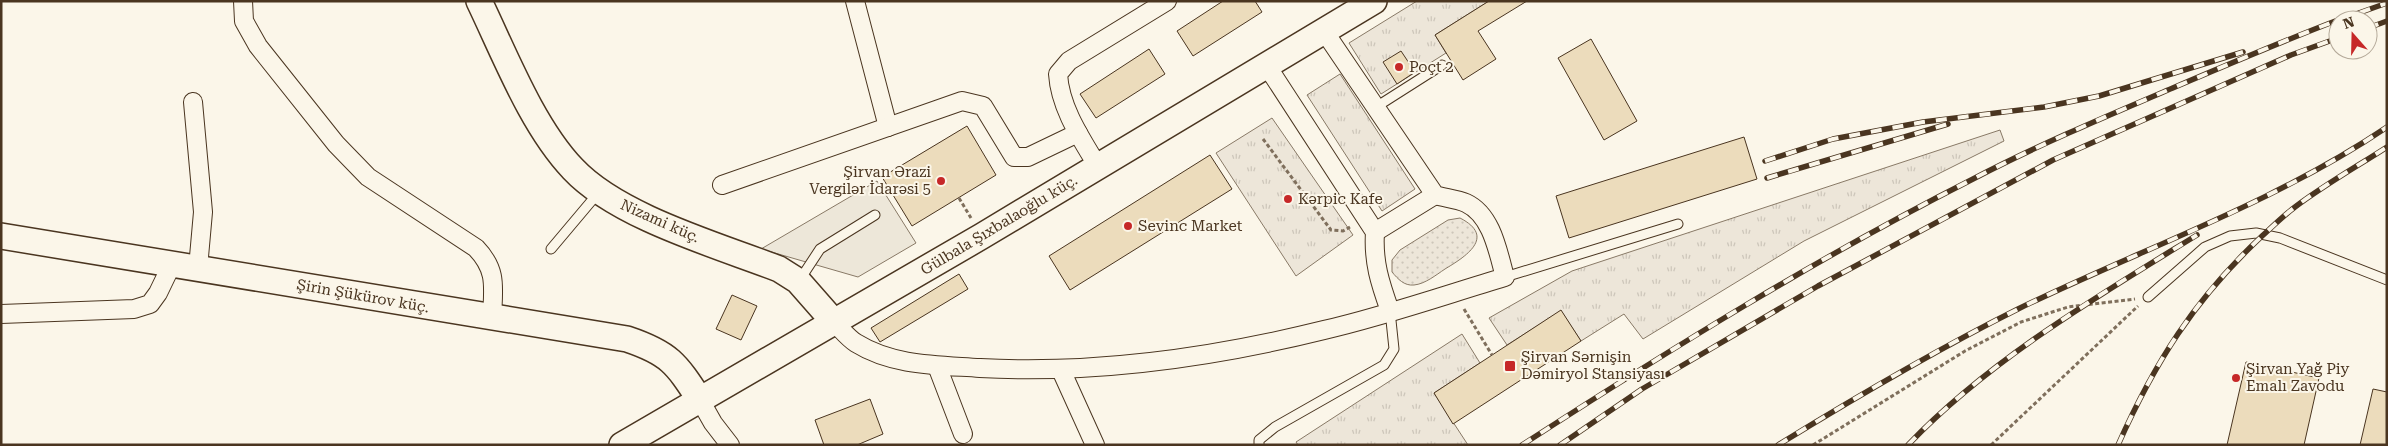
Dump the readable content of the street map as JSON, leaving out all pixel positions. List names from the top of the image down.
{
  "streets": {
    "main road": ["Nizami küç.", "Gülbala Şıxbalaoğlu küç.", "Şirin Şükürov küç."]
  },
  "crossings": [
    ["Nizami küç.", "Gülbala Şıxbalaoğlu küç."],
    ["Gülbala Şıxbalaoğlu küç.", "Şirin Şükürov küç."]
  ],
  "places": {
    "other": [
      "Poçt 2",
      "Şirvan Ərazi Vergilər İdarəsi 5",
      "Kərpic Kafe",
      "Sevinc Market",
      "Şirvan Yağ Piy Emalı Zavodu"
    ],
    "transit": ["Şirvan Sərnişin Dəmiryol Stansiyası"]
  },
  "north": "top"
}
